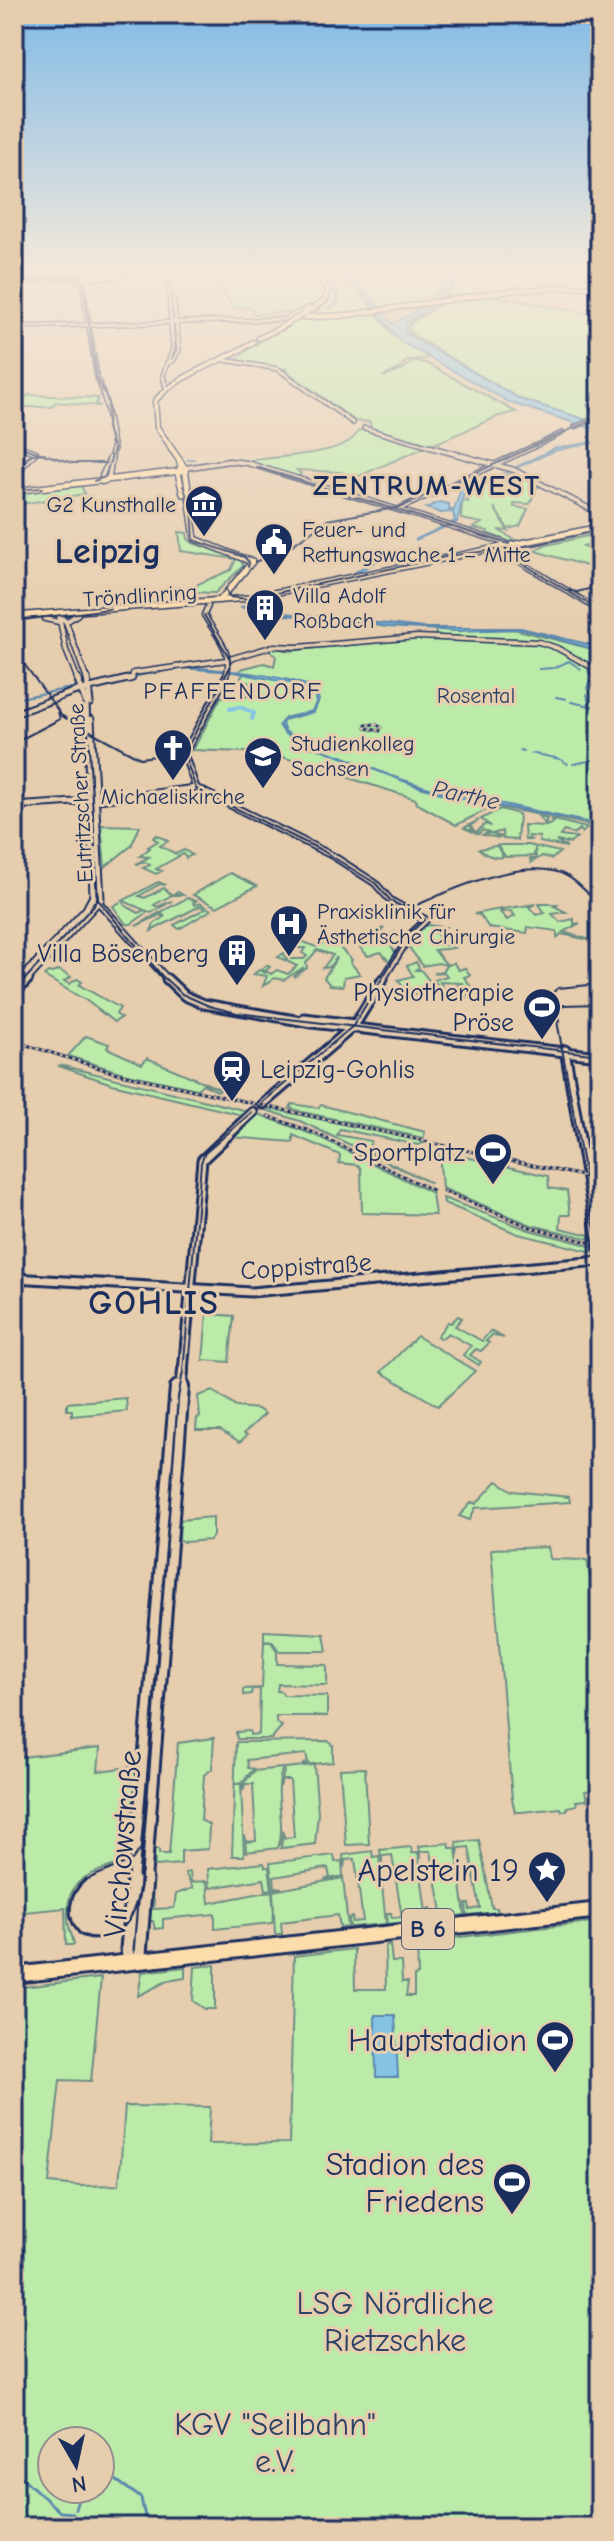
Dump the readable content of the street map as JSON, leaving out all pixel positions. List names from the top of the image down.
{
  "streets": {
    "main road": [
      "Tröndlinring",
      "Eutritzscher Straße",
      "Coppistraße",
      "Virchowstraße",
      "B 6"
    ]
  },
  "crossings": [
    ["Tröndlinring", "Eutritzscher Straße"],
    ["Coppistraße", "Virchowstraße"],
    ["Virchowstraße", "B 6"]
  ],
  "districts": [
    "ZENTRUM-WEST",
    "Leipzig",
    "PFAFFENDORF",
    "GOHLIS"
  ],
  "water": ["Parthe"],
  "parks": ["Rosental", "LSG Nördliche Rietzschke", "KGV \"Seilbahn\" e.V."],
  "places": {
    "museum": ["G2 Kunsthalle"],
    "public building": ["Feuer- und Rettungswache 1 – Mitte"],
    "building": ["Villa Adolf Roßbach", "Villa Bösenberg"],
    "church": ["Michaeliskirche"],
    "school or university": ["Studienkolleg Sachsen"],
    "hospital": ["Praxisklinik für Ästhetische Chirurgie"],
    "sports": [
      "Physiotherapie Pröse",
      "Sportplatz",
      "Hauptstadion",
      "Stadion des Friedens"
    ],
    "station": ["Leipzig-Gohlis"],
    "place": ["Apelstein 19"]
  },
  "north": "bottom"
}
